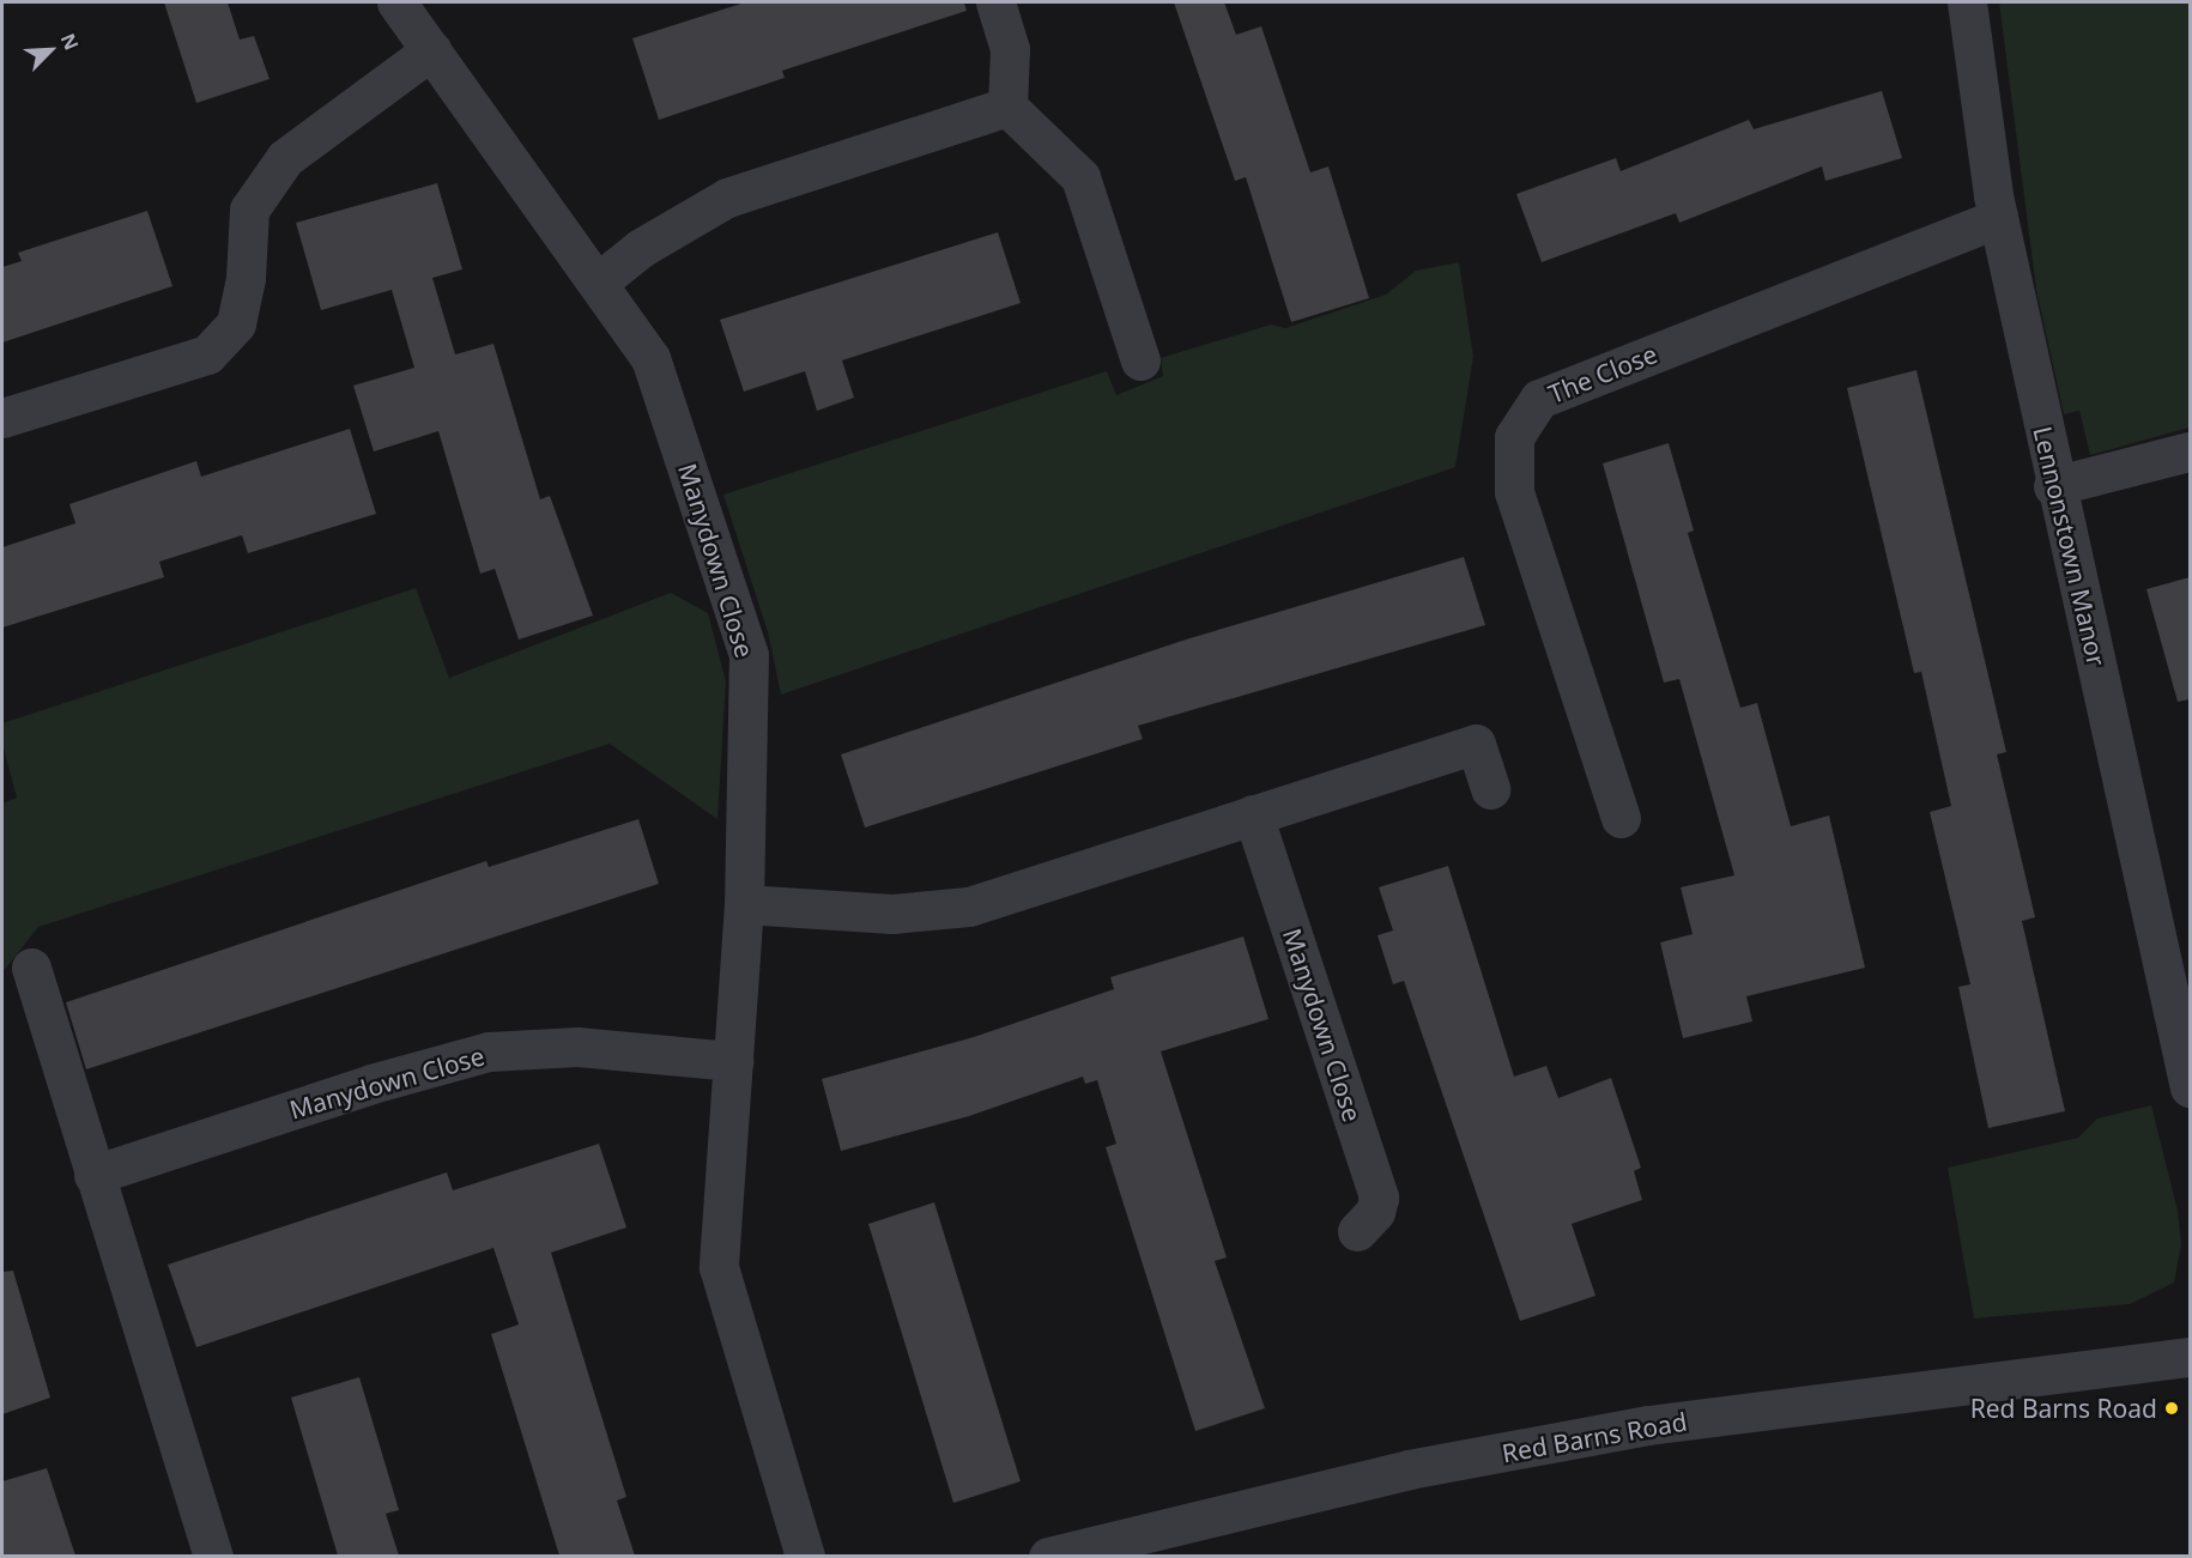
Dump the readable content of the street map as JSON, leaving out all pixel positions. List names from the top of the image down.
{
  "streets": {
    "street": [
      "The Close",
      "Lennonstown Manor",
      "Manydown Close",
      "Red Barns Road"
    ]
  },
  "crossings": [
    ["The Close", "Lennonstown Manor"]
  ],
  "places": ["Red Barns Road"],
  "north": "top right"
}
